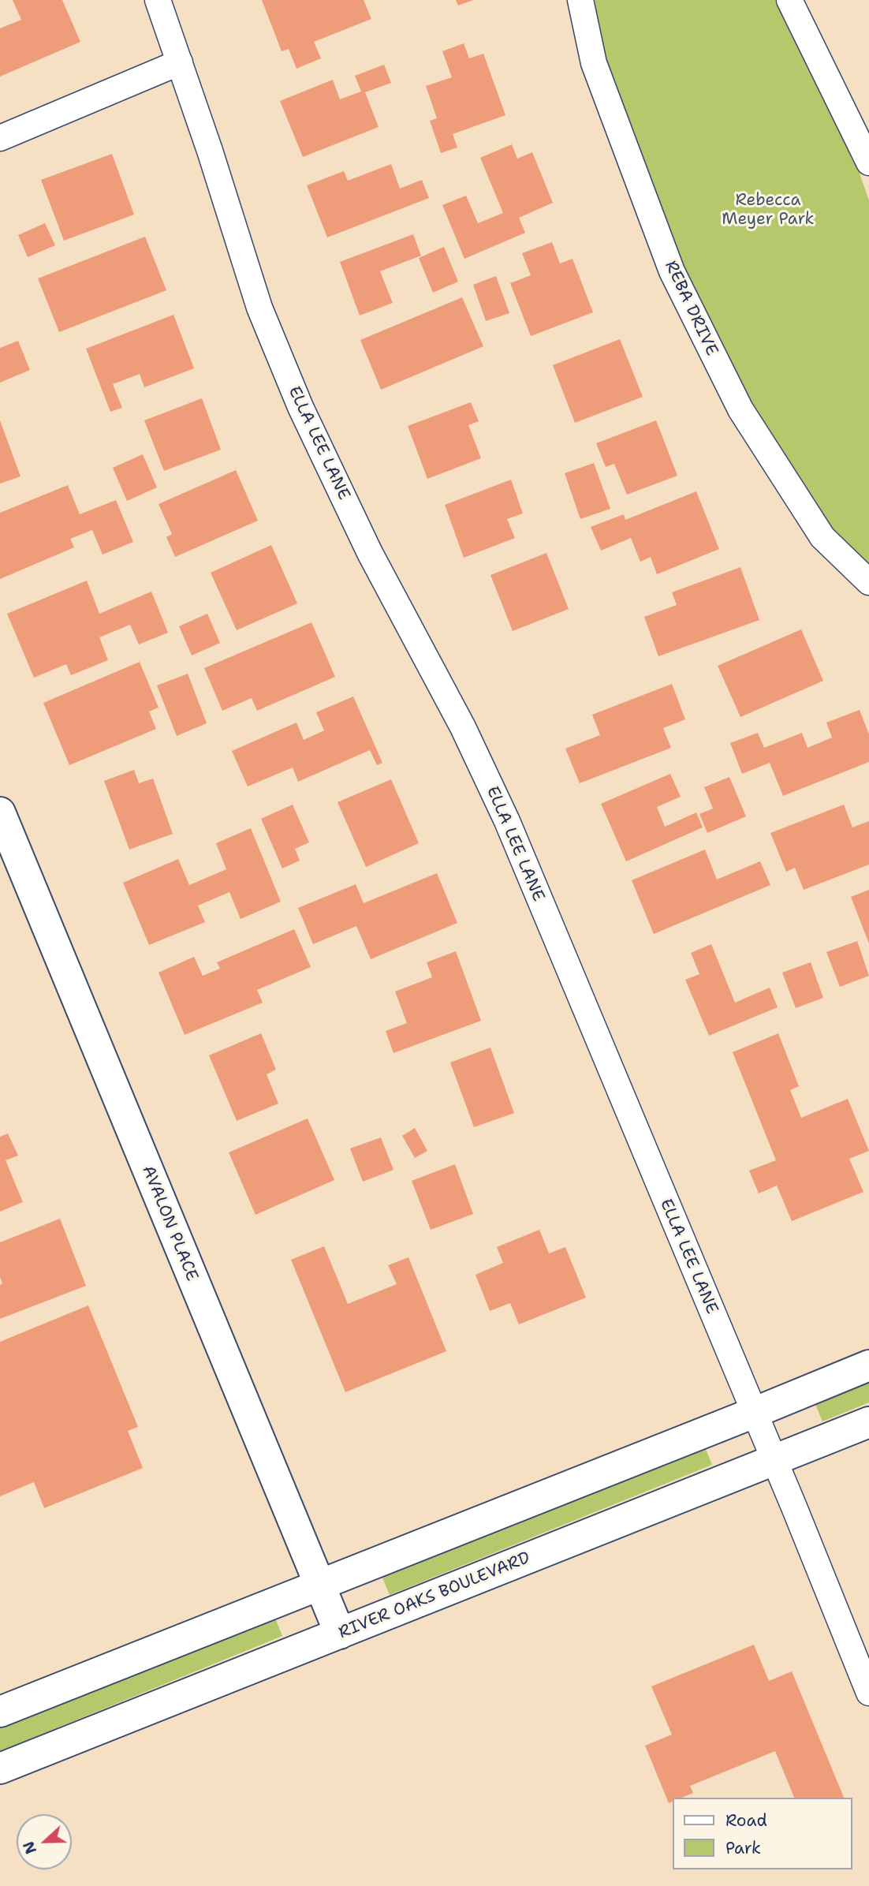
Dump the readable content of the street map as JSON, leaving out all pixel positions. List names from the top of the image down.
{
  "streets": {
    "street": [
      "REBA DRIVE",
      "ELLA LEE LANE",
      "AVALON PLACE",
      "RIVER OAKS BOULEVARD"
    ]
  },
  "crossings": [
    ["ELLA LEE LANE", "RIVER OAKS BOULEVARD"],
    ["AVALON PLACE", "RIVER OAKS BOULEVARD"]
  ],
  "parks": ["Rebecca Meyer Park"],
  "legend": ["Road", "Park"],
  "north": "left"
}
